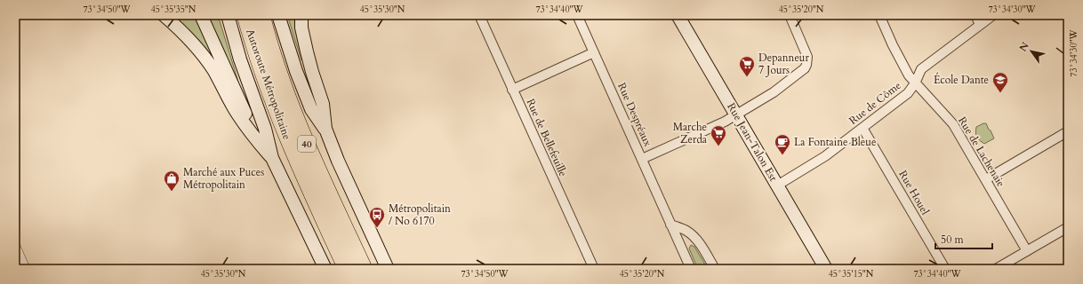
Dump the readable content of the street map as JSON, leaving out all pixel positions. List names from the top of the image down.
{
  "streets": {
    "highway": ["Autoroute Métropolitaine", "40"],
    "main road": ["Rue Jean-Talon Est"],
    "street": [
      "Rue de Côme",
      "Rue Despréaux",
      "Rue de Bellefeuille",
      "Rue de Lachenaie",
      "Rue Houel"
    ]
  },
  "crossings": [
    ["Rue de Côme", "Rue Jean-Talon Est"],
    ["Rue de Côme", "Rue de Lachenaie"],
    ["Rue de Côme", "Rue Houel"]
  ],
  "places": {
    "supermarket": ["Depanneur 7 Jours", "Marche Zerda"],
    "school or university": ["École Dante"],
    "cafe": ["La Fontaine Bleue"],
    "shop": ["Marché aux Puces Métropolitain"],
    "bus stop": ["Métropolitain / No 6170"]
  },
  "scale_bar": "50 m",
  "north": "top left",
  "coordinates": [
    "73°34'50\"W",
    "45°35'35\"N",
    "45°35'30\"N",
    "73°34'40\"W",
    "45°35'20\"N",
    "73°34'30\"W",
    "45°35'15\"N"
  ]
}
